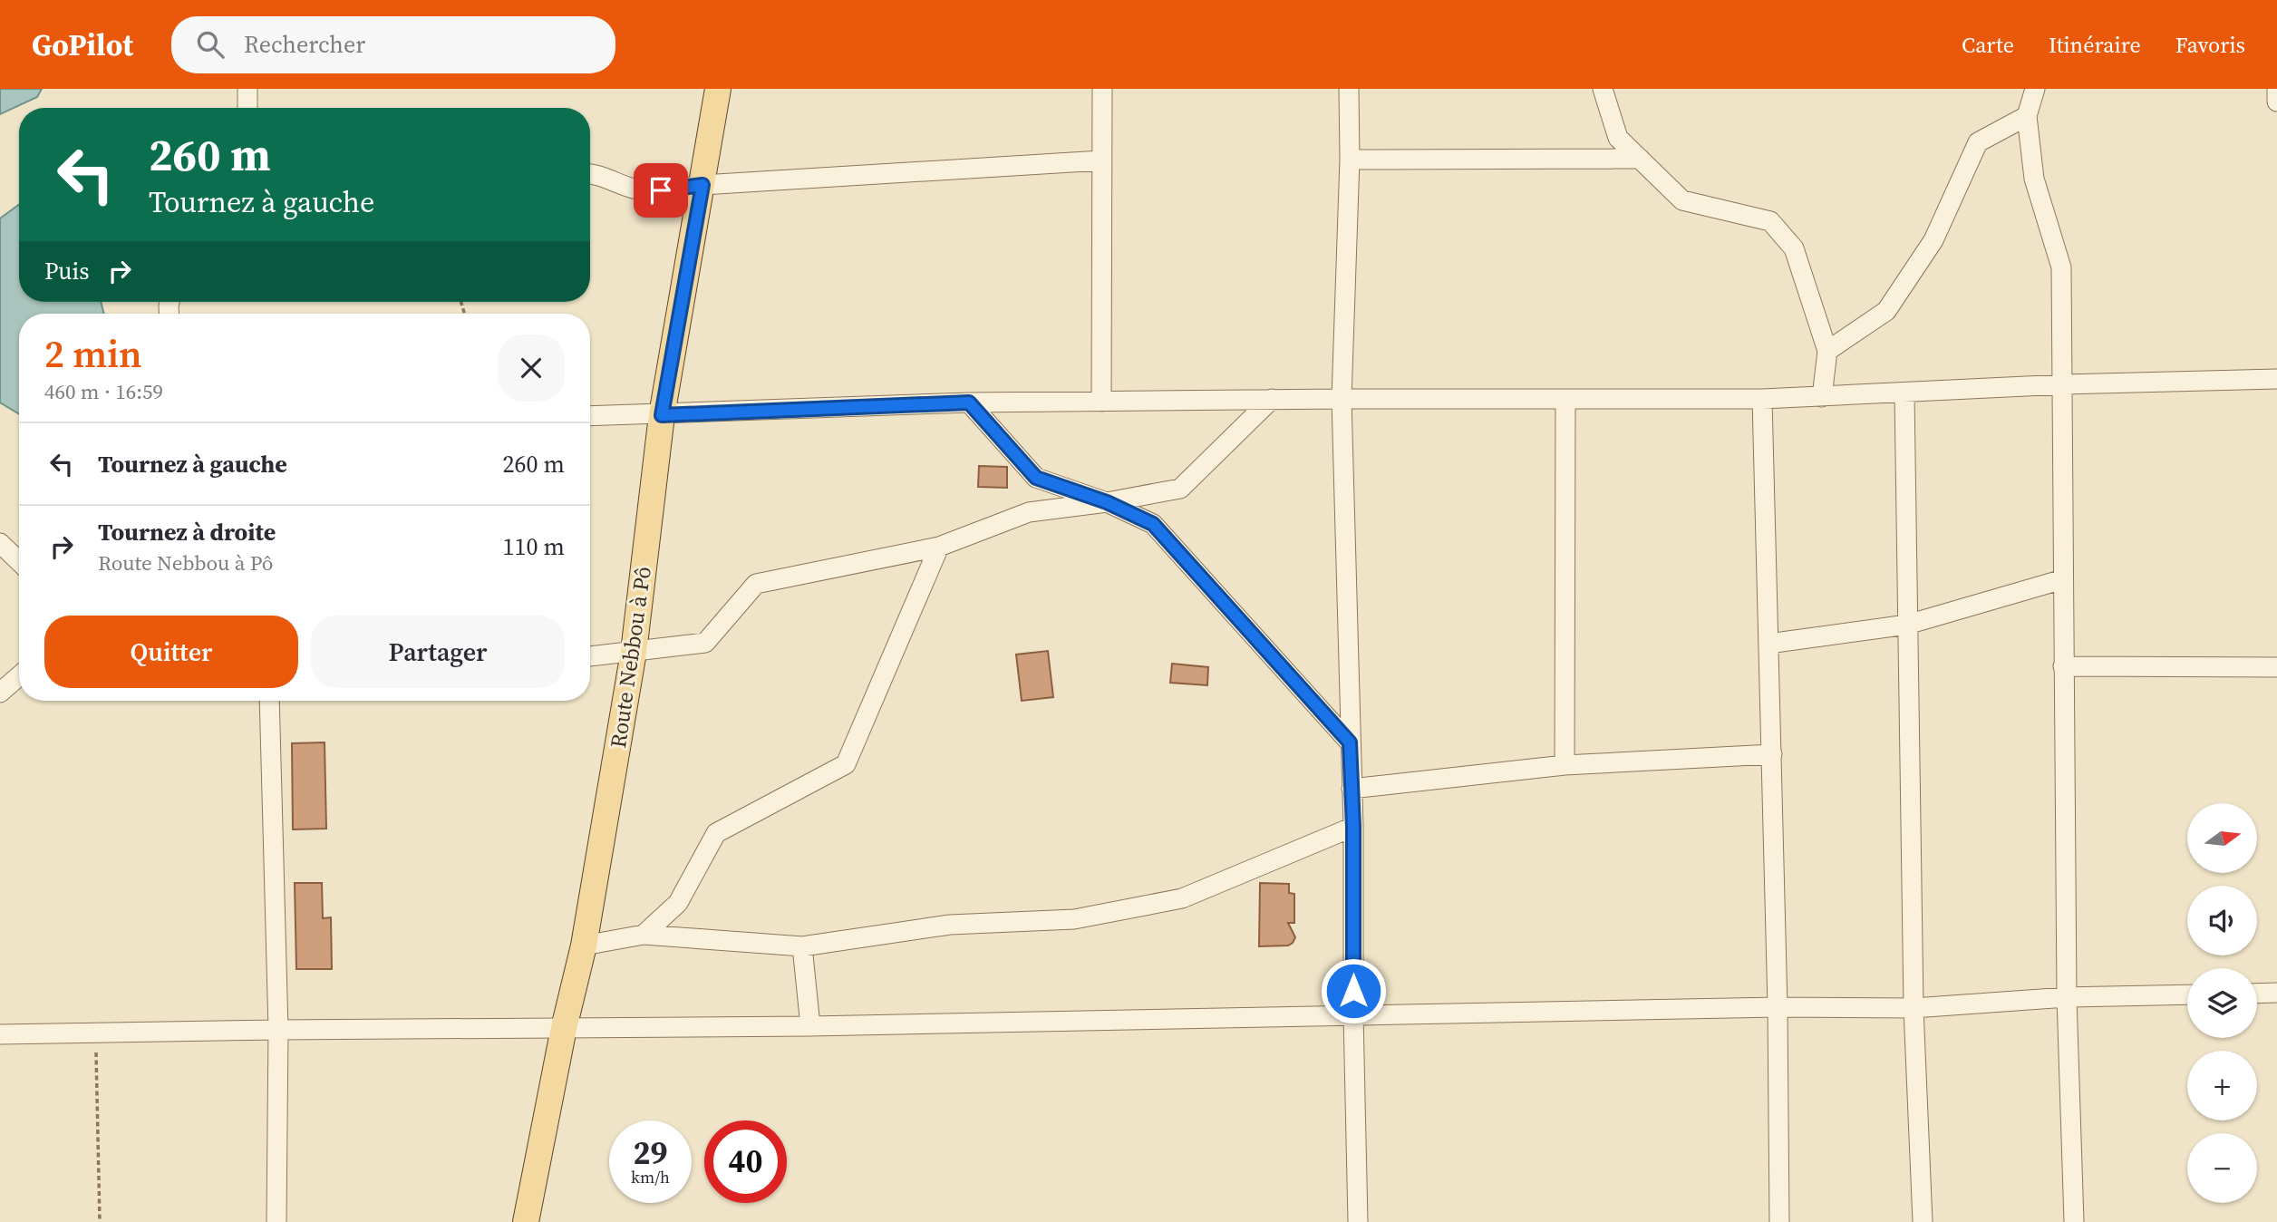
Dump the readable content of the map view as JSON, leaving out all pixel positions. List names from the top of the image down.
{
  "streets": {
    "main road": ["Route Nebbou à Pô"]
  },
  "north": "right",
  "page": {
    "header": "GoPilot",
    "search": "Rechercher",
    "nav": ["Carte", "Itinéraire", "Favoris"],
    "turn": ["260 m", "Tournez à gauche"],
    "then": "Puis",
    "heading": ["2 min", "460 m · 16:59"],
    "list": [
      {
        "name": "Tournez à gauche",
        "value": "260 m"
      },
      {
        "name": "Tournez à droite",
        "note": "Route Nebbou à Pô",
        "value": "110 m"
      }
    ],
    "buttons": ["Quitter", "Partager"],
    "map_buttons": ["+", "−"],
    "speed": "29 km/h",
    "limit": "40"
  }
}
